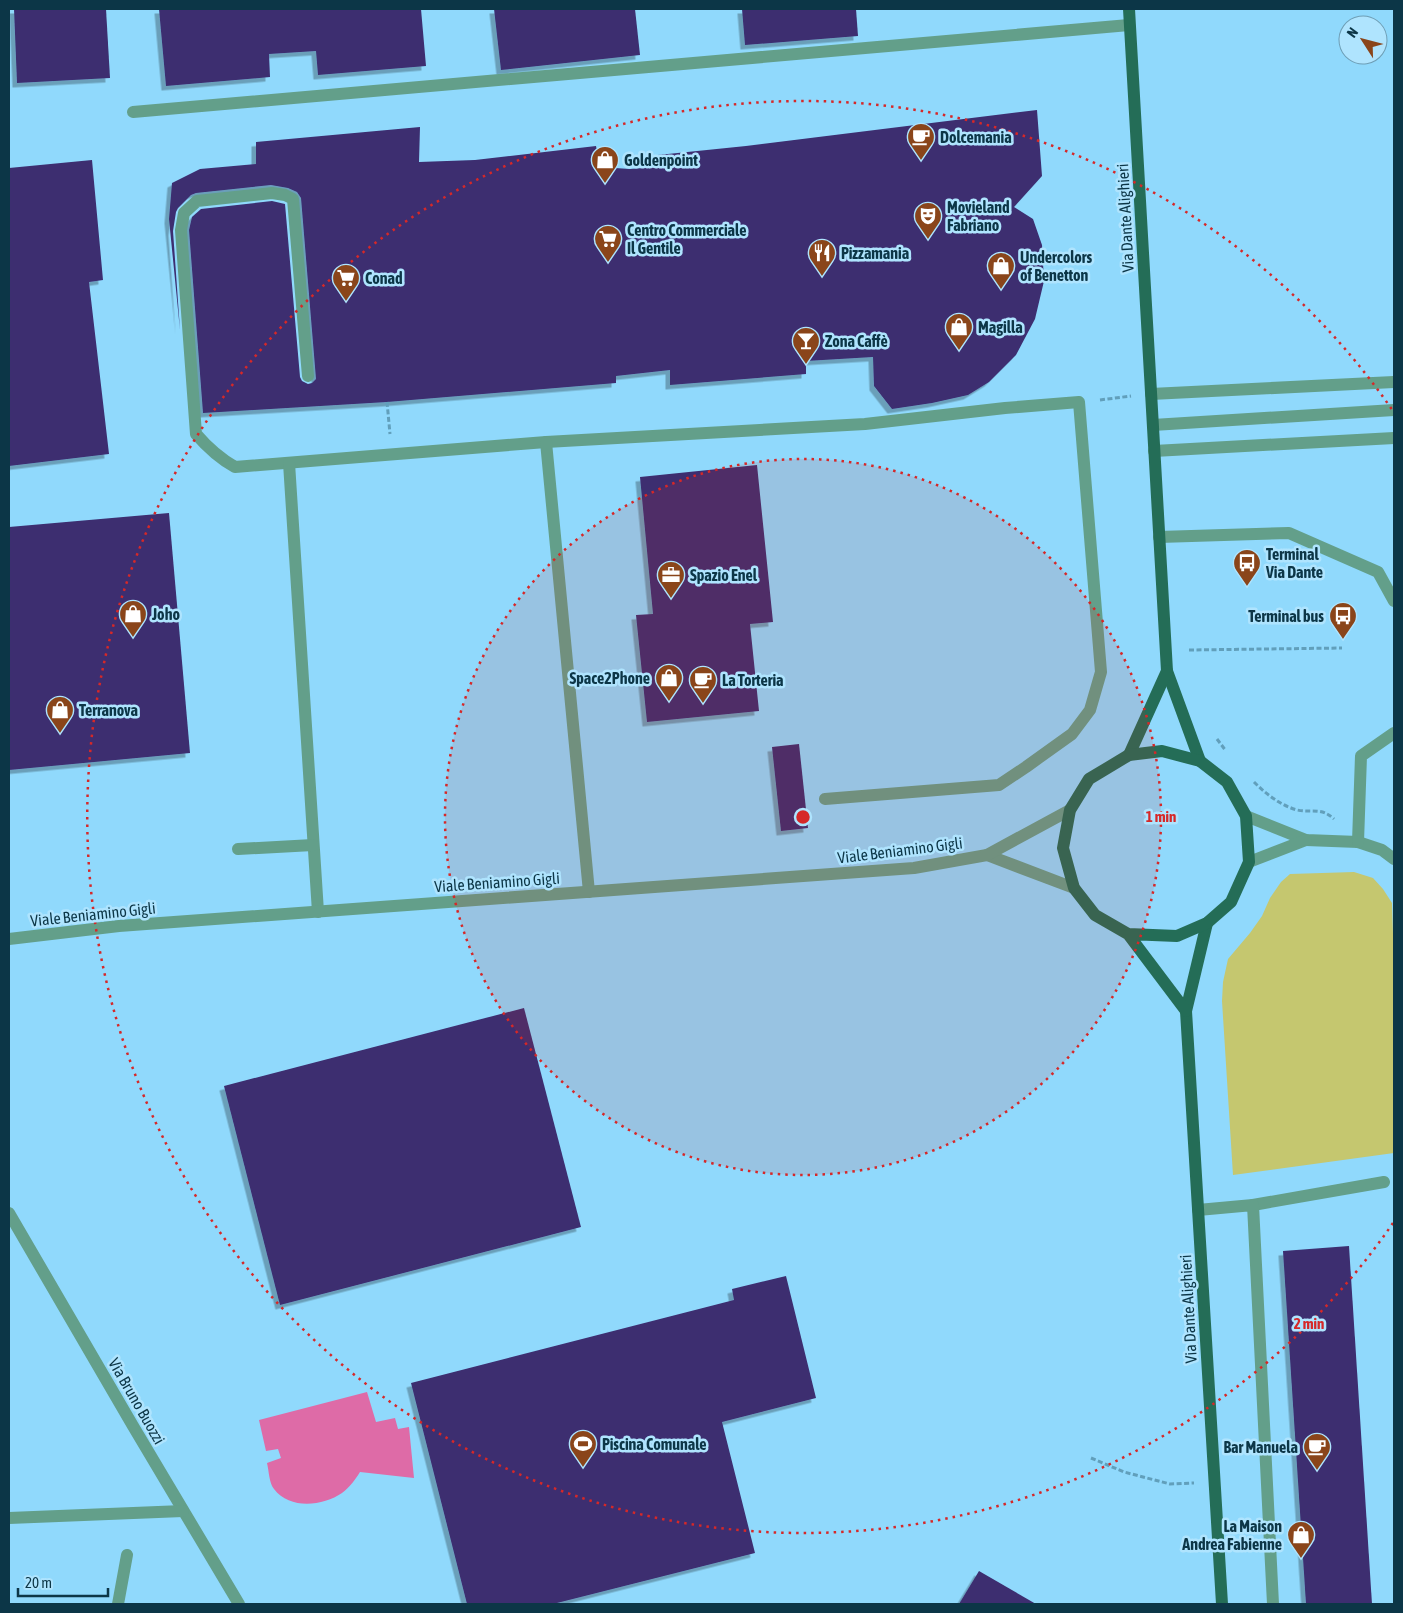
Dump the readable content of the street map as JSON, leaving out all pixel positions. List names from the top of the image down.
{
  "streets": {
    "main road": ["Via Dante Alighieri"],
    "street": ["Viale Beniamino Gigli", "Via Bruno Buozzi"]
  },
  "places": {
    "cafe": ["Dolcemania", "La Torteria", "Bar Manuela"],
    "shop": [
      "Goldenpoint",
      "Undercolors of Benetton",
      "Magilla",
      "Joho",
      "Space2Phone",
      "Terranova",
      "La Maison Andrea Fabienne"
    ],
    "theatre": ["Movieland Fabriano"],
    "supermarket": ["Centro Commerciale Il Gentile", "Conad"],
    "restaurant": ["Pizzamania"],
    "bar": ["Zona Caffè"],
    "bus stop": ["Terminal Via Dante", "Terminal bus"],
    "office": ["Spazio Enel"],
    "sports": ["Piscina Comunale"]
  },
  "scale_bar": "20 m",
  "north": "top left",
  "rings": ["1 min", "2 min"]
}
